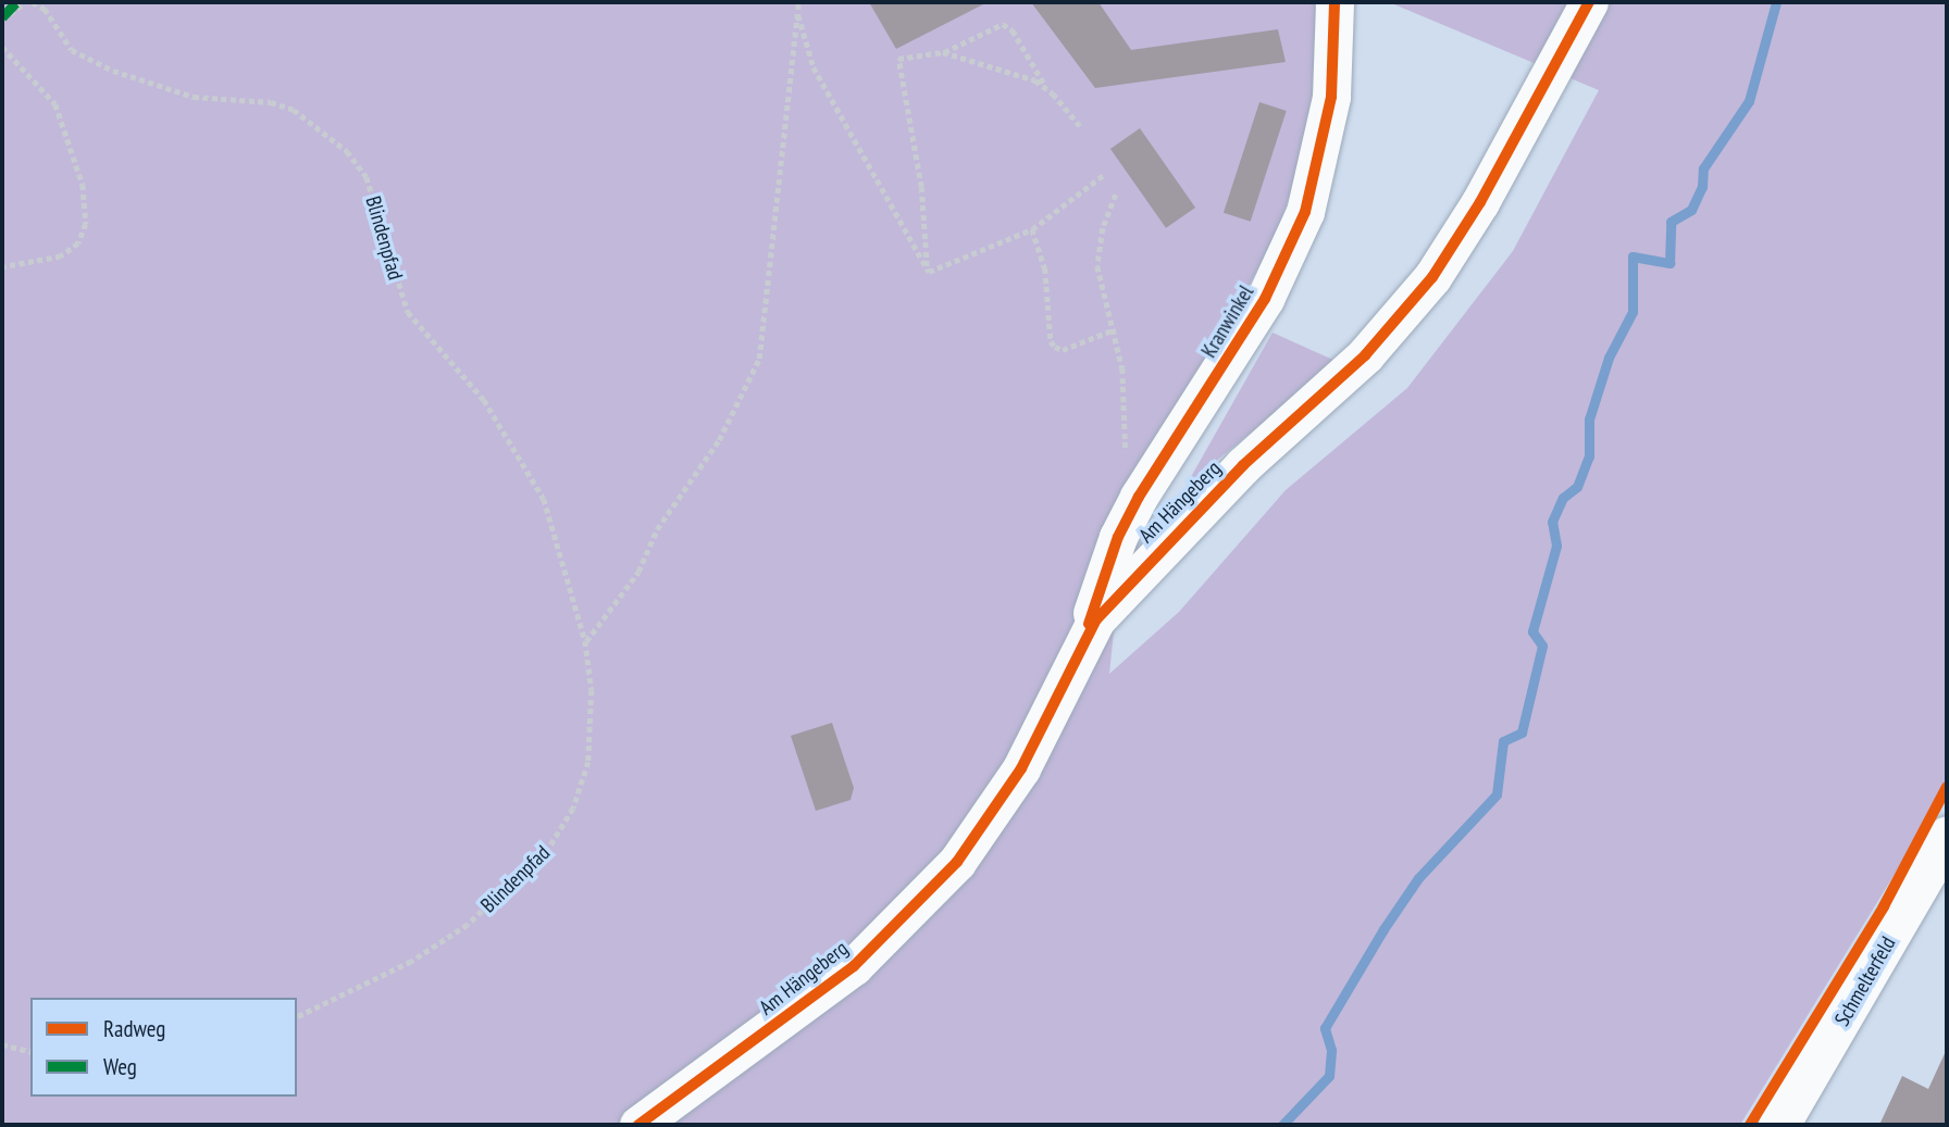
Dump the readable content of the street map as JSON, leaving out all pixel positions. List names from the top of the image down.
{
  "streets": {
    "main road": ["Schmelterfeld"],
    "street": ["Kranwinkel", "Am Hängeberg"],
    "path": ["Blindenpfad"]
  },
  "crossings": [
    ["Kranwinkel", "Am Hängeberg"]
  ],
  "legend": ["Radweg", "Weg"]
}
